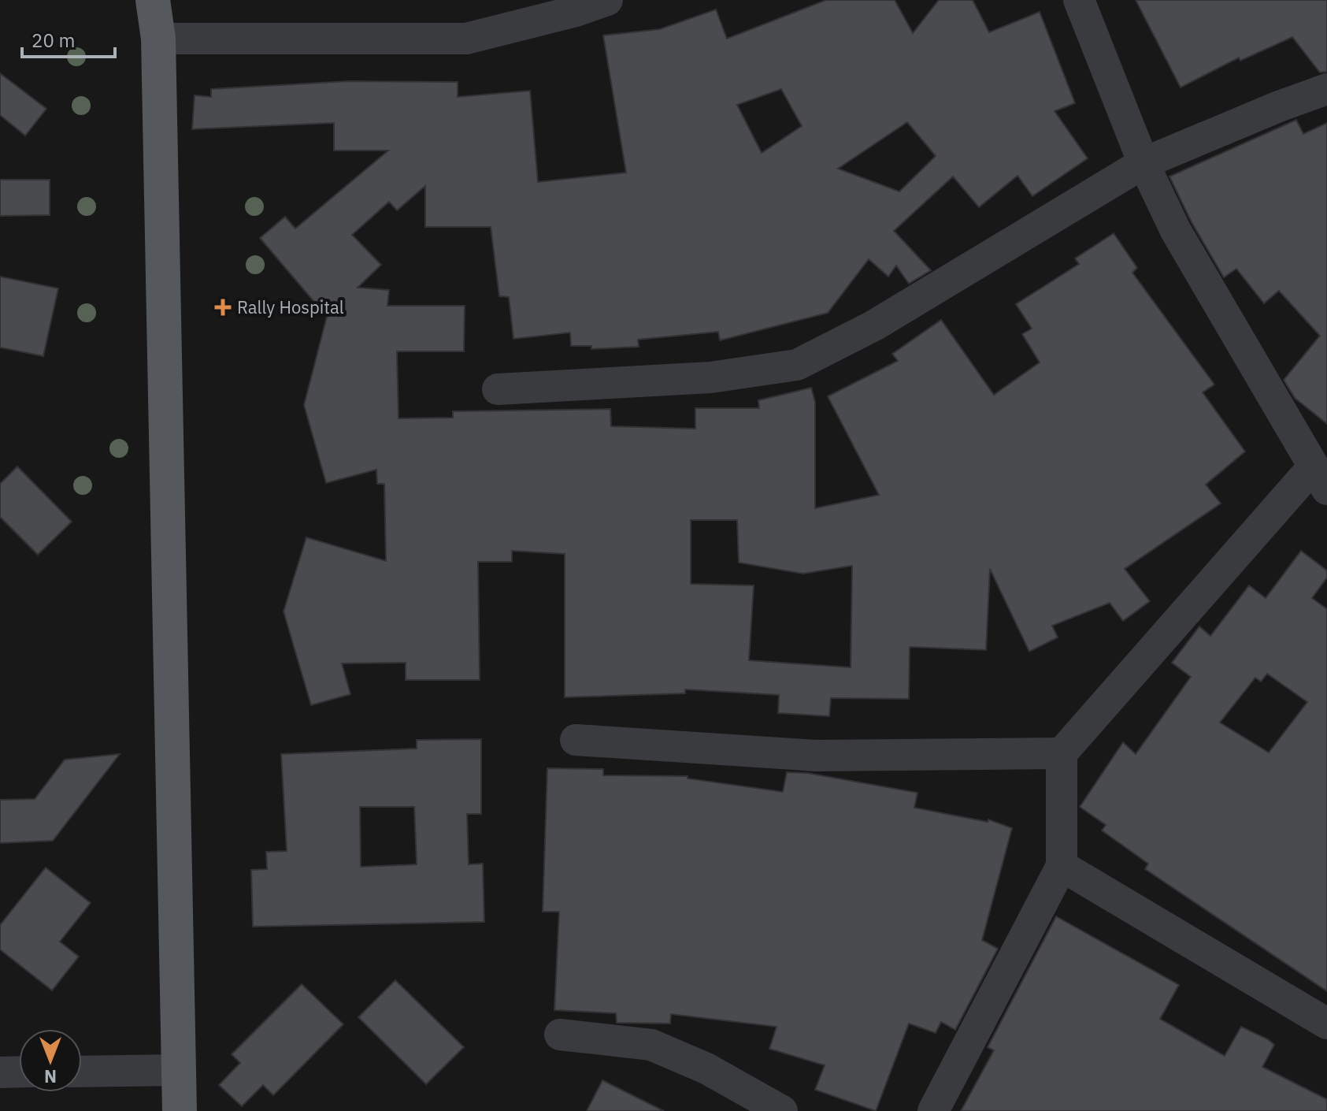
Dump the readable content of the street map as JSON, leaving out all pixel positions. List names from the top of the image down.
{
  "places": {
    "health": ["Rally Hospital"]
  },
  "scale_bar": "20 m",
  "north": "bottom"
}
